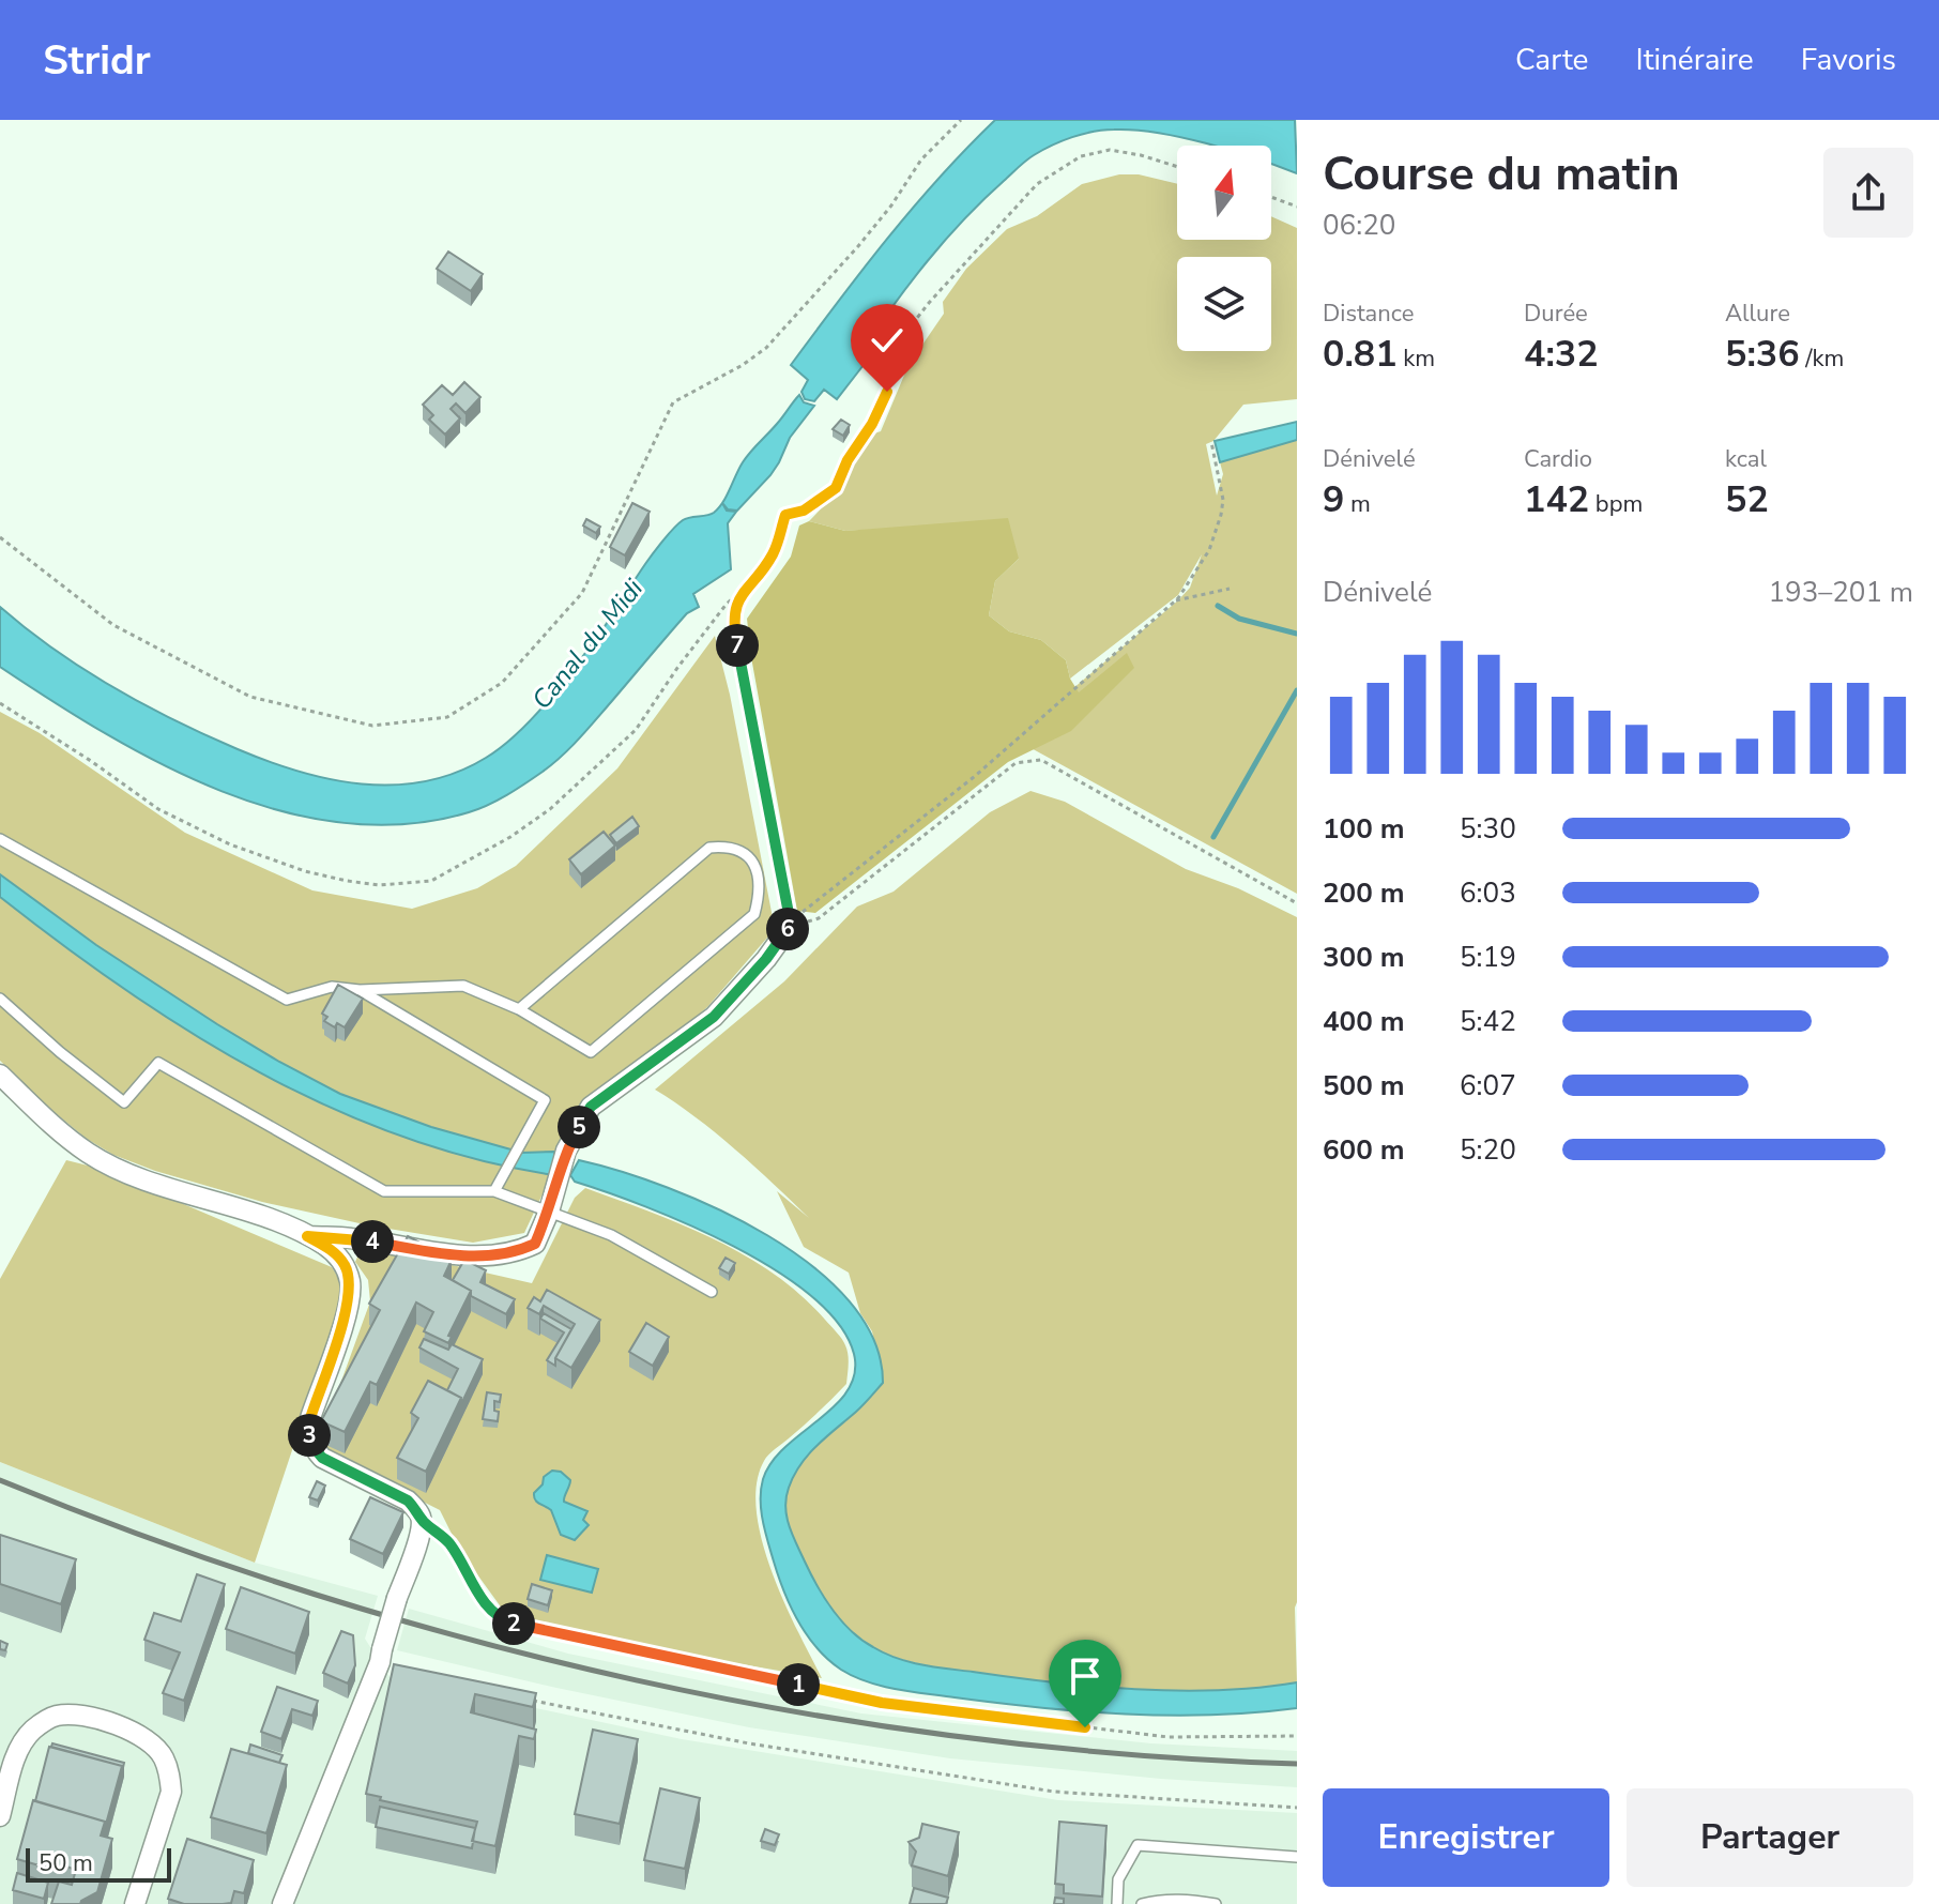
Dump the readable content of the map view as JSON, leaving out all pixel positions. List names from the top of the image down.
{
  "water": ["Canal du Midi"],
  "scale_bar": "50 m",
  "north": "top",
  "page": {
    "header": "Stridr",
    "nav": ["Carte", "Itinéraire", "Favoris"],
    "heading": ["Course du matin", "06:20"],
    "stats": [
      ["Distance", "0.81 km"],
      ["Durée", "4:32"],
      ["Allure", "5:36 /km"],
      ["Dénivelé", "9 m"],
      ["Cardio", "142 bpm"],
      ["kcal", "52"]
    ],
    "chart": ["Dénivelé", "193–201 m"],
    "pins": [
      "7",
      "6",
      "5",
      "4",
      "3",
      "2",
      "1"
    ],
    "list": [
      {
        "name": "100 m",
        "note": "5:30"
      },
      {
        "name": "200 m",
        "note": "6:03"
      },
      {
        "name": "300 m",
        "note": "5:19"
      },
      {
        "name": "400 m",
        "note": "5:42"
      },
      {
        "name": "500 m",
        "note": "6:07"
      },
      {
        "name": "600 m",
        "note": "5:20"
      }
    ],
    "buttons": ["Enregistrer", "Partager"],
    "scale": "50 m"
  }
}
